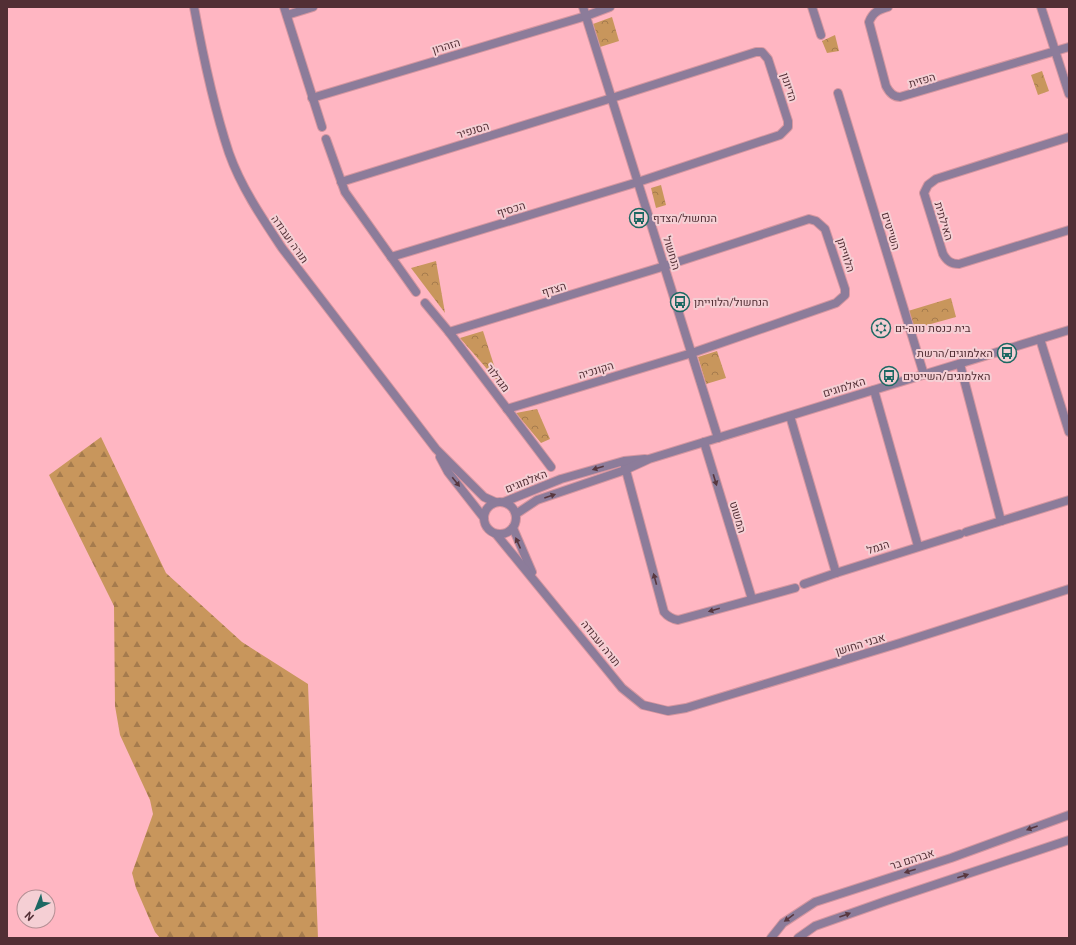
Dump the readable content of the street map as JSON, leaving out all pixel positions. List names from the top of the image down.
{
  "streets": {
    "street": [
      "הזהרון",
      "הפזית",
      "הדיונון",
      "הסנפיר",
      "הכסיף",
      "האילתית",
      "השייטים",
      "תורה ועבודה",
      "הנחשול",
      "הלווייתן",
      "הצדף",
      "הקונכיה",
      "מגדלור",
      "האלמוגים",
      "המשוט",
      "הנמל",
      "אבני החושן",
      "אברהם בר"
    ]
  },
  "crossings": [
    ["הזהרון", "הנחשול"],
    ["הדיונון", "הסנפיר"],
    ["הדיונון", "הכסיף"],
    ["הדיונון", "הנחשול"],
    ["הסנפיר", "הנחשול"],
    ["הכסיף", "הנחשול"],
    ["השייטים", "האלמוגים"],
    ["תורה ועבודה", "האלמוגים"],
    ["תורה ועבודה", "אבני החושן"],
    ["הנחשול", "הלווייתן"],
    ["הנחשול", "הצדף"],
    ["הנחשול", "הקונכיה"],
    ["הנחשול", "האלמוגים"],
    ["הלווייתן", "הצדף"],
    ["הלווייתן", "הקונכיה"],
    ["הצדף", "מגדלור"],
    ["הקונכיה", "מגדלור"],
    ["האלמוגים", "המשוט"]
  ],
  "one_way": ["המשוט"],
  "places": {
    "bus stop": [
      "הנחשול/הצדף",
      "הנחשול/הלווייתן",
      "האלמוגים/הרשת",
      "האלמוגים/השייטים"
    ],
    "synagogue": ["בית כנסת נווה-ים"]
  },
  "north": "bottom left"
}
